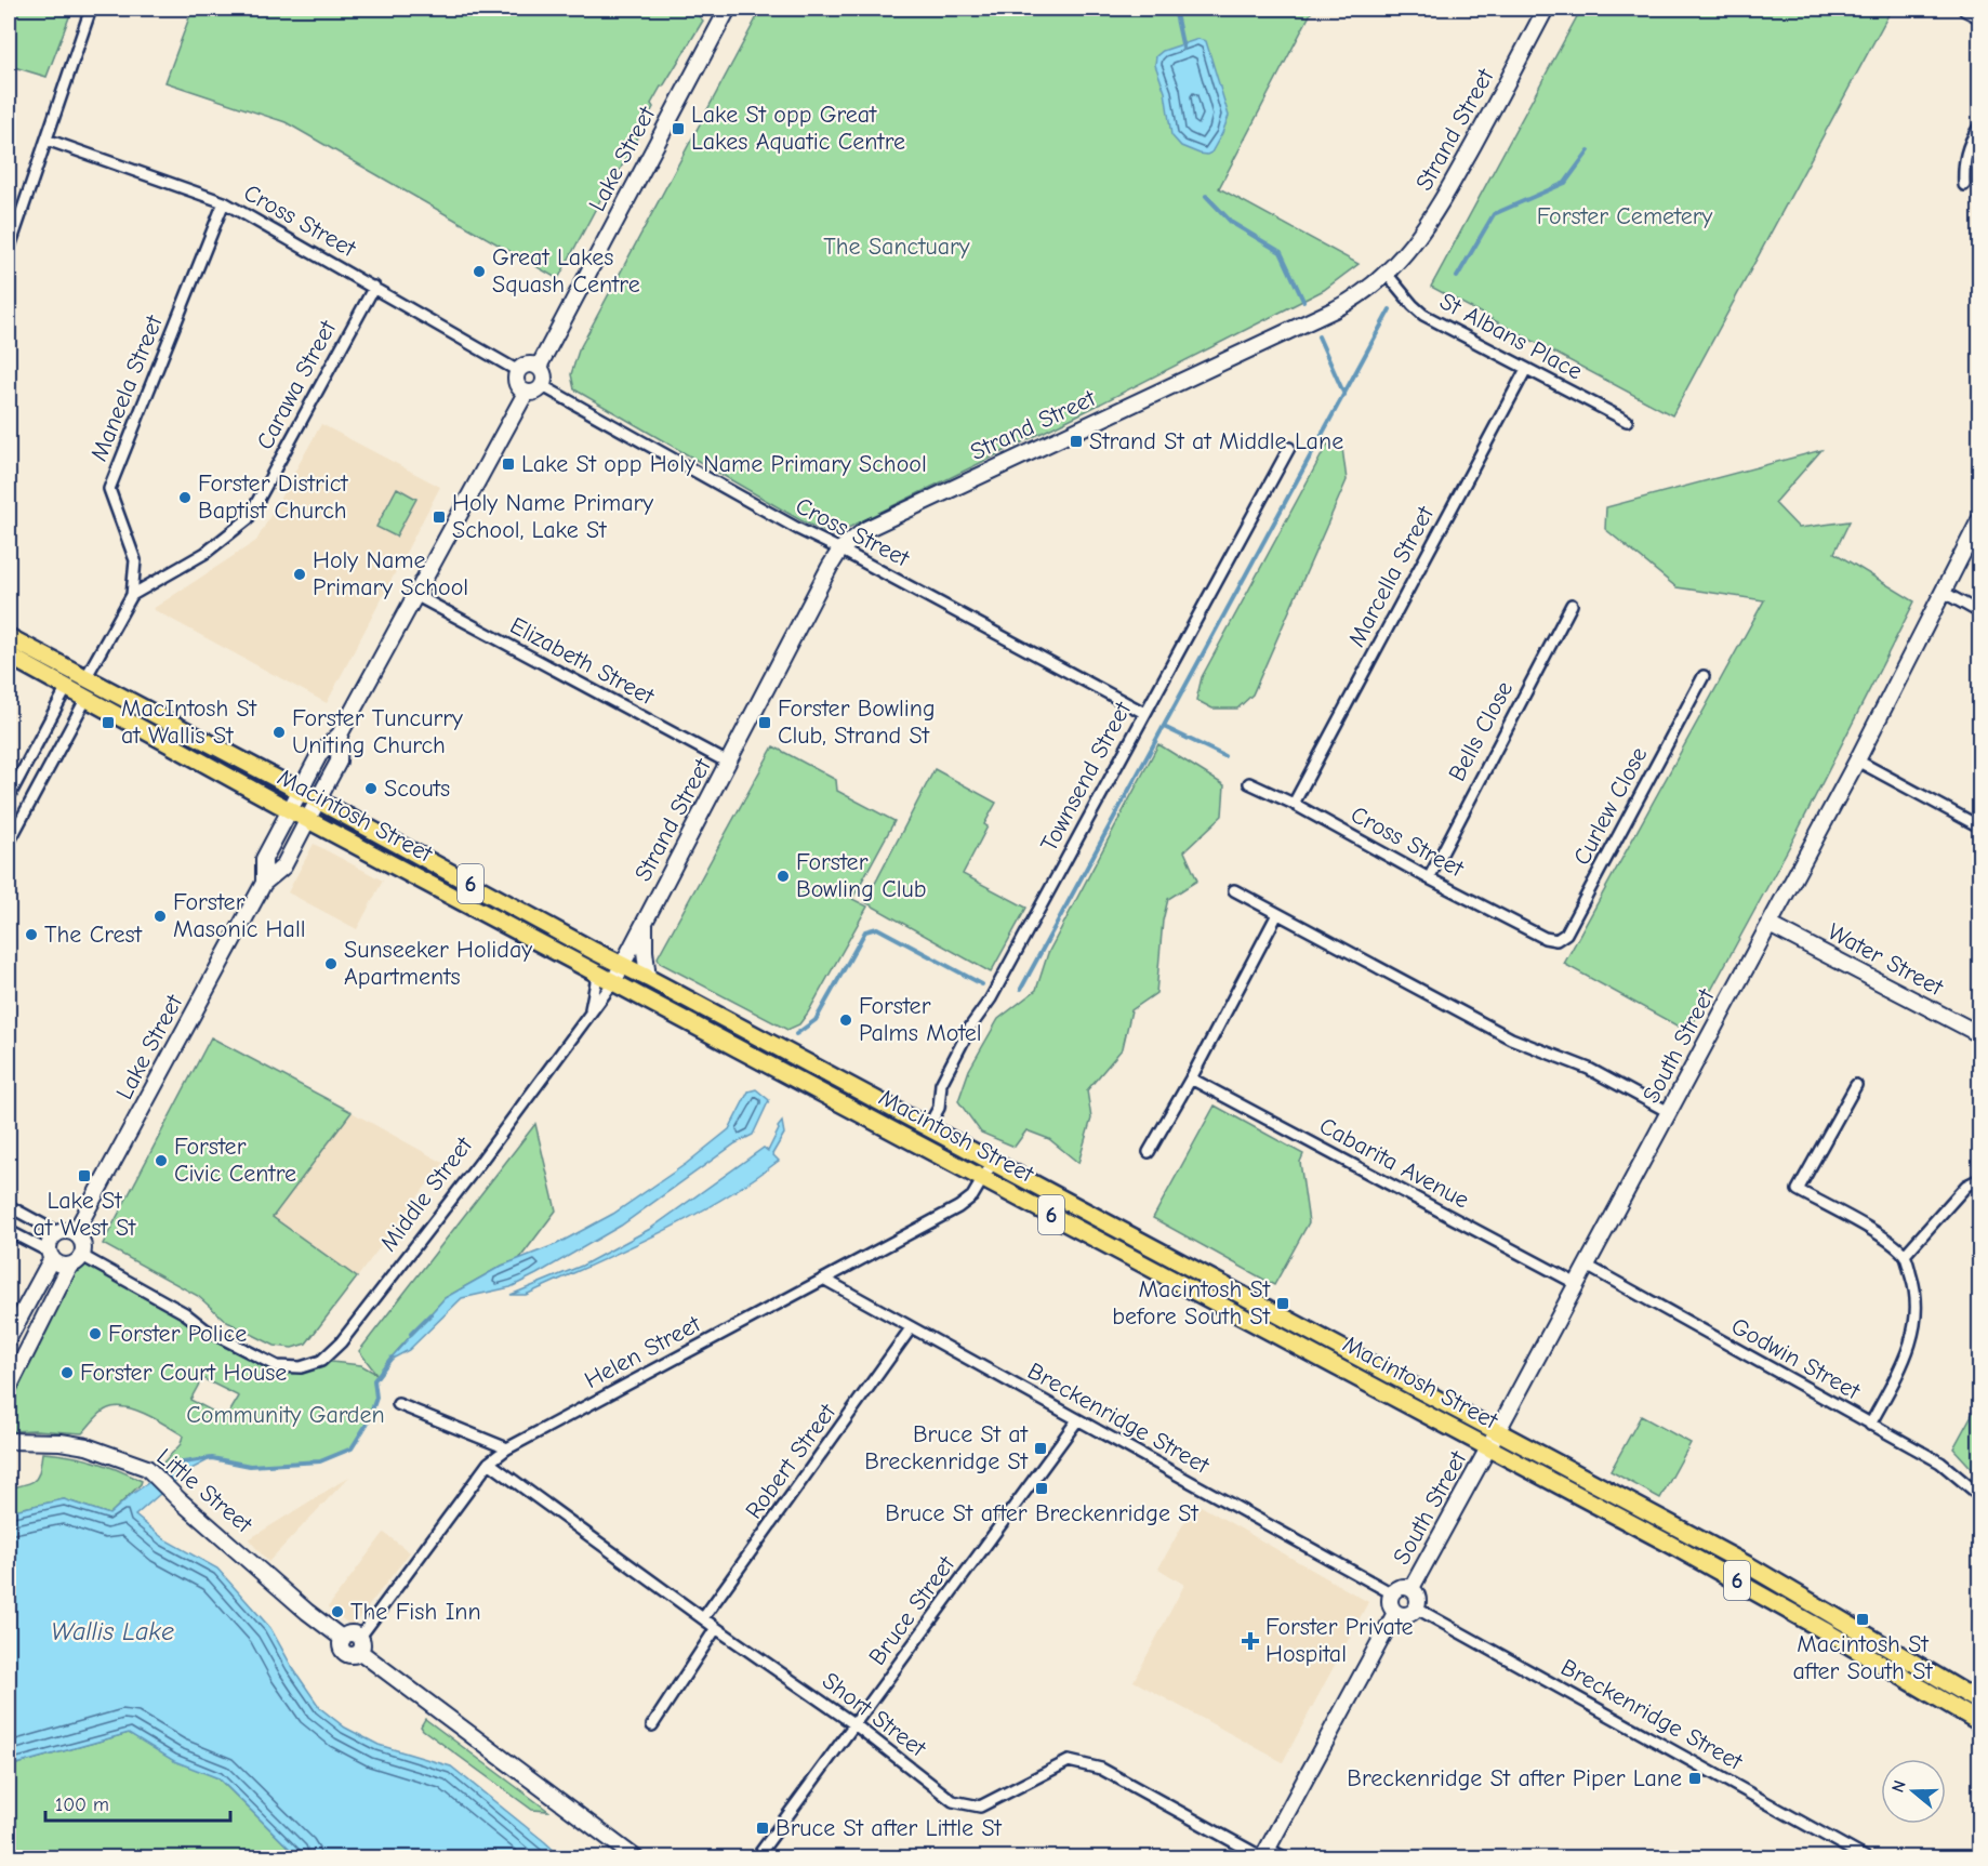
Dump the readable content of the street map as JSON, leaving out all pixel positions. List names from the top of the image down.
{
  "streets": {
    "main road": ["Macintosh Street", "6"],
    "street": [
      "Strand Street",
      "Lake Street",
      "Cross Street",
      "St Albans Place",
      "Carawa Street",
      "Maneela Street",
      "Marcella Street",
      "Elizabeth Street",
      "Bells Close",
      "Townsend Street",
      "Curlew Close",
      "Water Street",
      "South Street",
      "Cabarita Avenue",
      "Middle Street",
      "Helen Street",
      "Godwin Street",
      "Breckenridge Street",
      "Robert Street",
      "Little Street",
      "Bruce Street",
      "Short Street"
    ]
  },
  "crossings": [
    ["Strand Street", "Cross Street"],
    ["Strand Street", "St Albans Place"],
    ["Strand Street", "Elizabeth Street"],
    ["Strand Street", "Macintosh Street"],
    ["Strand Street", "Middle Street"],
    ["Lake Street", "Cross Street"],
    ["Lake Street", "Elizabeth Street"],
    ["Lake Street", "Macintosh Street"],
    ["Lake Street", "Middle Street"],
    ["Cross Street", "Carawa Street"],
    ["Cross Street", "Maneela Street"],
    ["Cross Street", "Marcella Street"],
    ["Cross Street", "Bells Close"],
    ["Cross Street", "Townsend Street"],
    ["Cross Street", "Curlew Close"],
    ["St Albans Place", "Marcella Street"],
    ["Carawa Street", "Maneela Street"],
    ["Townsend Street", "Macintosh Street"],
    ["Macintosh Street", "South Street"],
    ["Macintosh Street", "Middle Street"],
    ["Macintosh Street", "Helen Street"],
    ["Water Street", "South Street"],
    ["South Street", "Cabarita Avenue"],
    ["South Street", "Godwin Street"],
    ["South Street", "Breckenridge Street"],
    ["Helen Street", "Breckenridge Street"],
    ["Helen Street", "Little Street"],
    ["Helen Street", "Short Street"],
    ["Breckenridge Street", "Robert Street"],
    ["Breckenridge Street", "Bruce Street"],
    ["Robert Street", "Short Street"],
    ["Bruce Street", "Short Street"]
  ],
  "water": ["Wallis Lake"],
  "parks": ["Forster Cemetery", "The Sanctuary", "Community Garden"],
  "places": {
    "transit": [
      "Lake St opp Great Lakes Aquatic Centre",
      "Strand St at Middle Lane",
      "Lake St opp Holy Name Primary School",
      "Holy Name Primary School, Lake St",
      "MacIntosh St at Wallis St",
      "Forster Bowling Club, Strand St",
      "Lake St at West St",
      "Macintosh St before South St",
      "Bruce St at Breckenridge St",
      "Bruce St after Breckenridge St",
      "Macintosh St after South St",
      "Breckenridge St after Piper Lane",
      "Bruce St after Little St"
    ],
    "other": [
      "Great Lakes Squash Centre",
      "Forster District Baptist Church",
      "Holy Name Primary School",
      "Forster Tuncurry Uniting Church",
      "Scouts",
      "Forster Bowling Club",
      "Forster Masonic Hall",
      "The Crest",
      "Sunseeker Holiday Apartments",
      "Forster Palms Motel",
      "Forster Civic Centre",
      "Forster Police",
      "Forster Court House",
      "The Fish Inn"
    ],
    "health": ["Forster Private Hospital"]
  },
  "scale_bar": "100 m",
  "north": "left"
}
